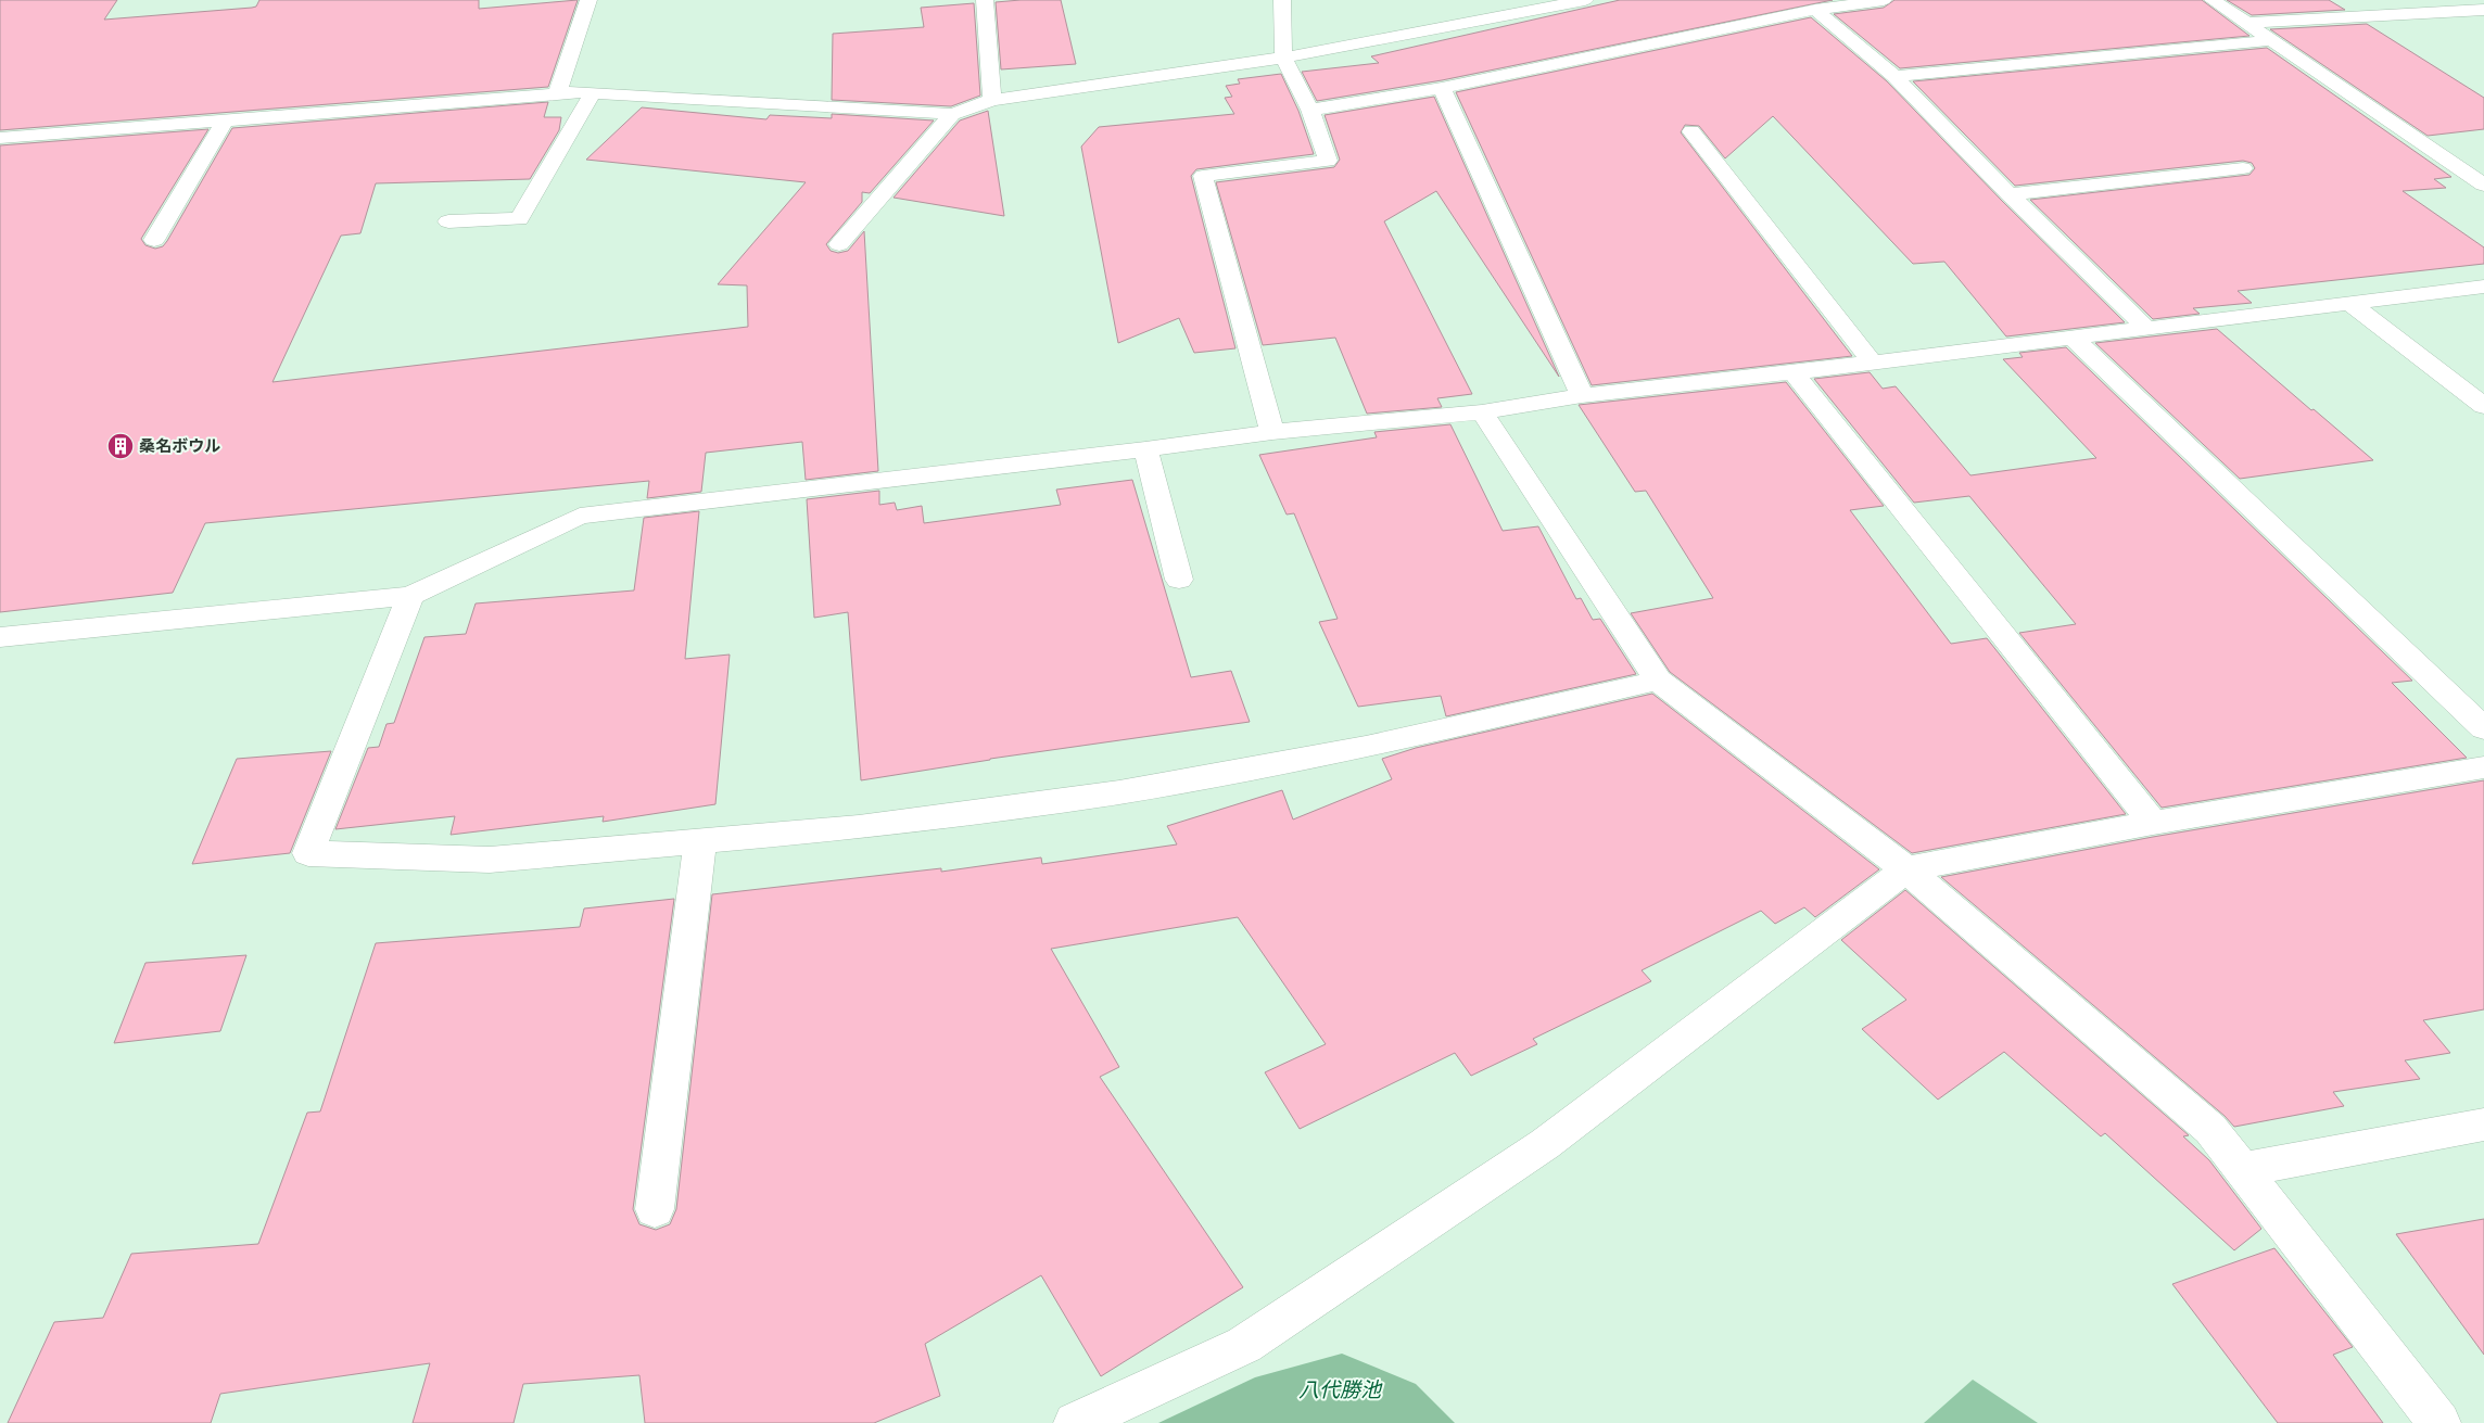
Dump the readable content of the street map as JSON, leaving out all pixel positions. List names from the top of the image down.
{
  "water": ["八代勝池"],
  "places": {
    "building": ["桑名ボウル"]
  }
}
